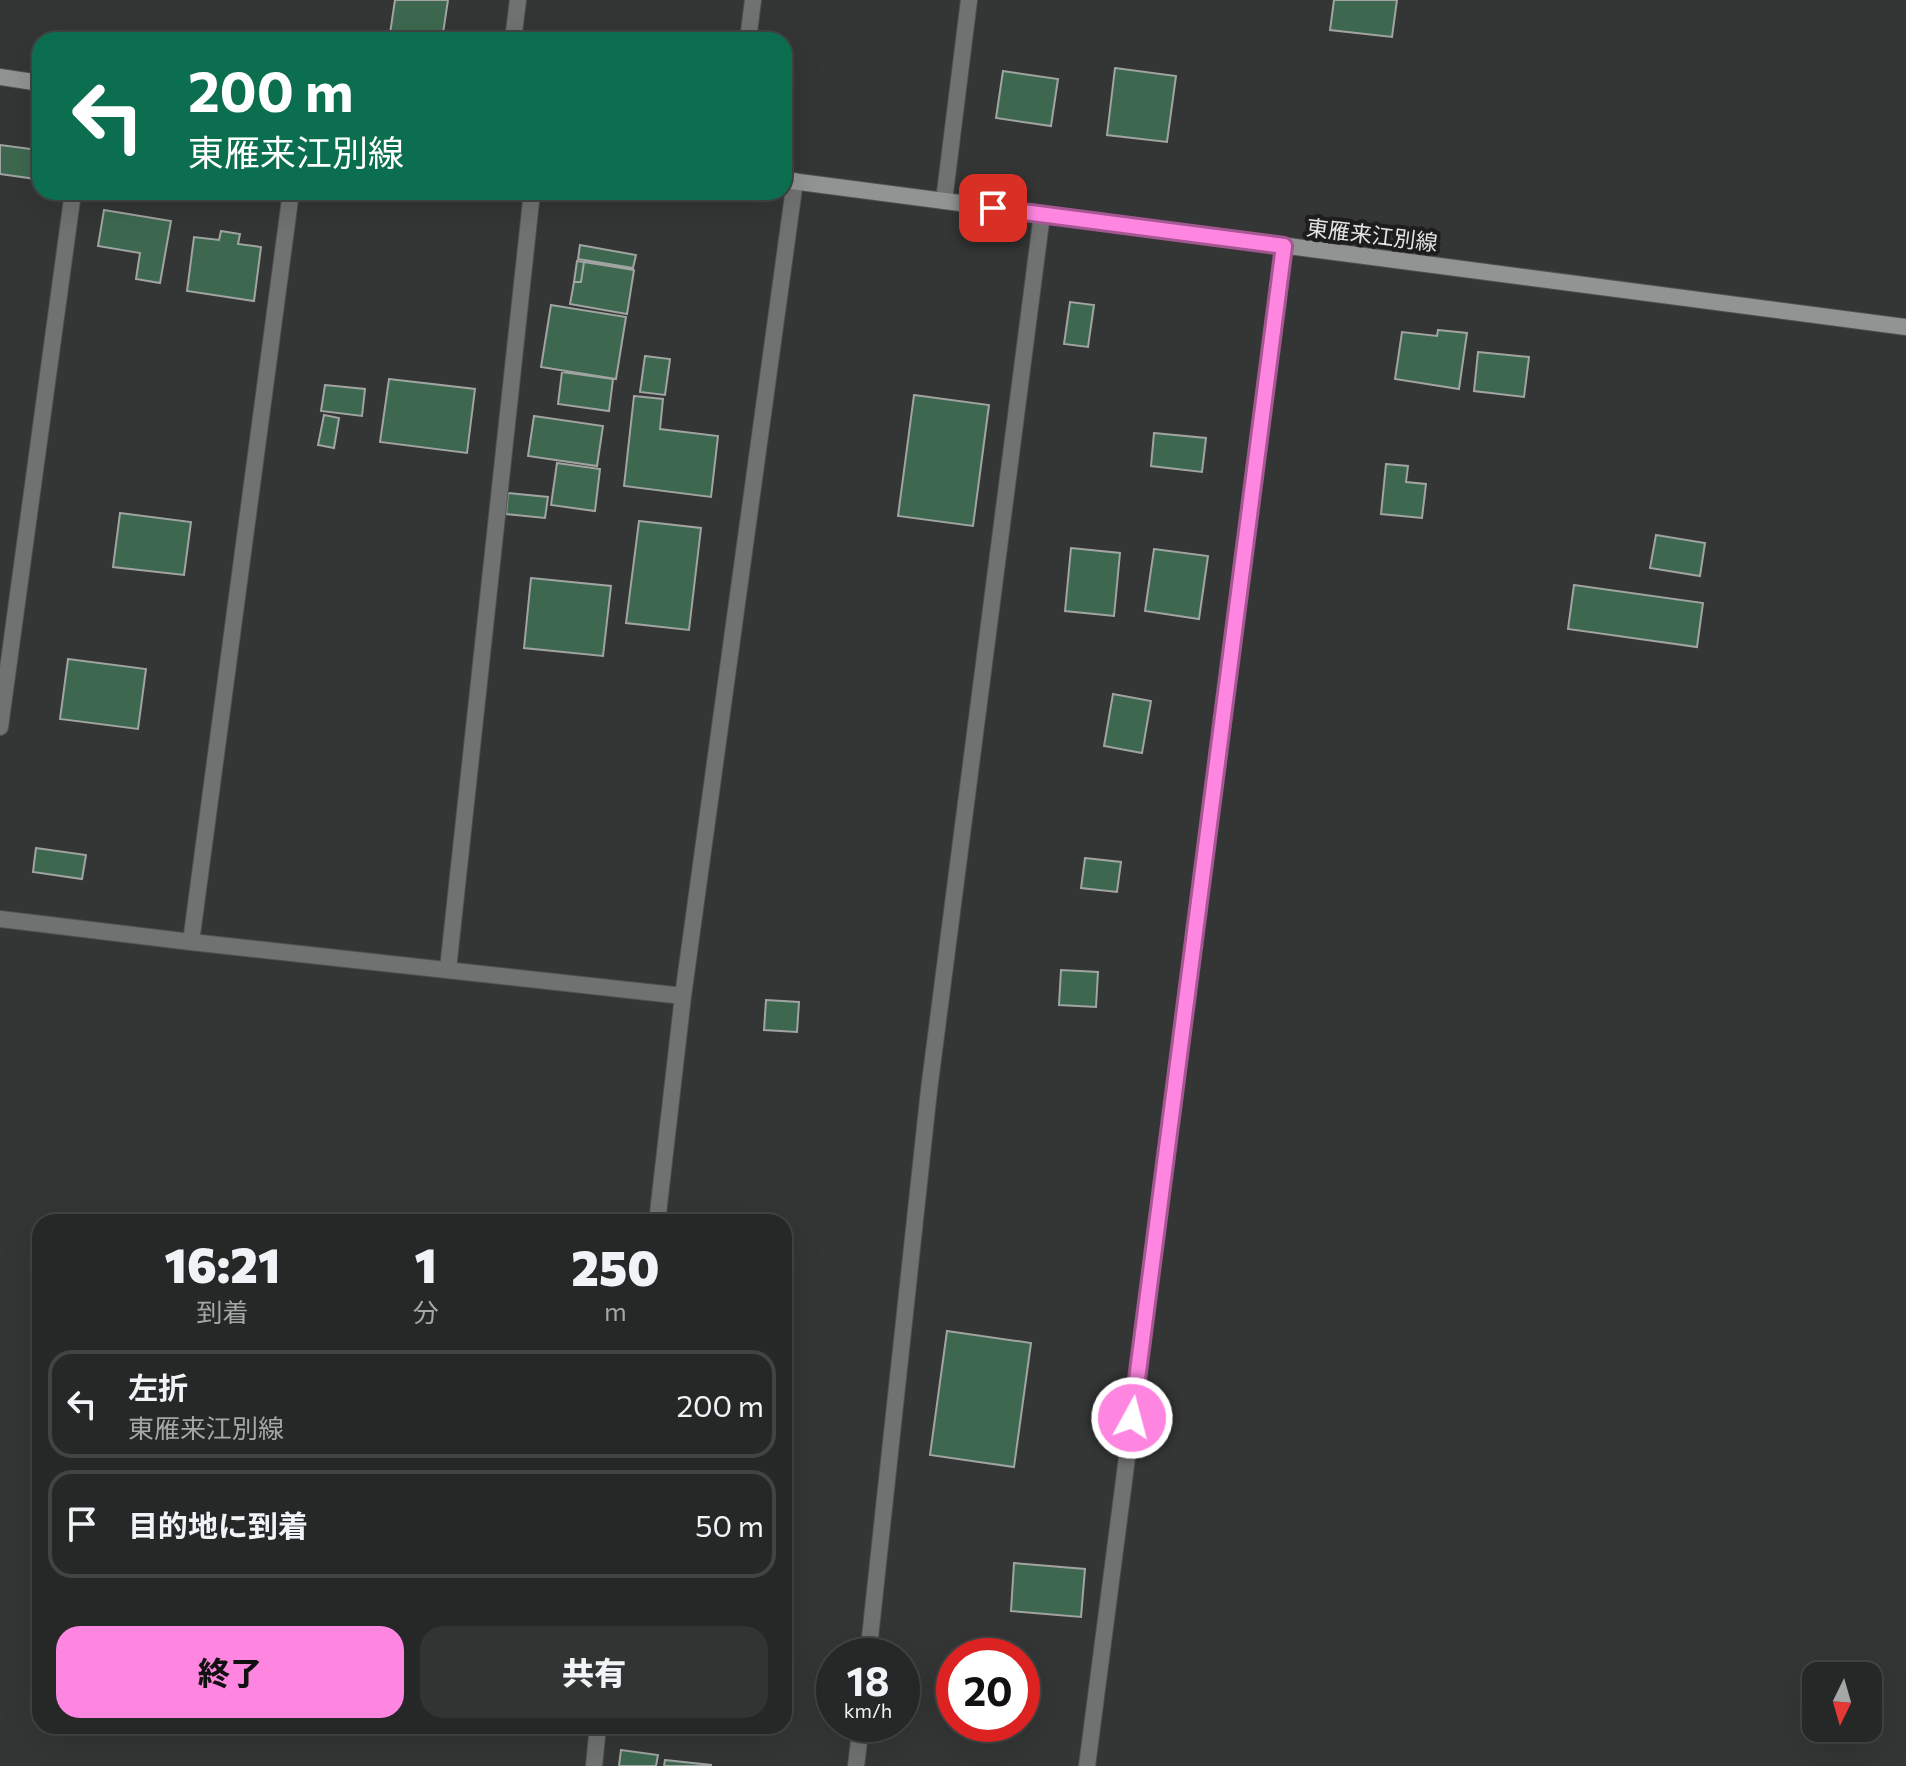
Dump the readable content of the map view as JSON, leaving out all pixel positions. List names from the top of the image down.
{
  "streets": {
    "main road": ["東雁来江別線"]
  },
  "north": "bottom",
  "page": {
    "turn": ["200 m", "東雁来江別線"],
    "eta": [
      "16:21",
      "到着",
      "1",
      "分",
      "250",
      "m"
    ],
    "list": [
      {
        "name": "左折",
        "note": "東雁来江別線",
        "value": "200 m"
      },
      {
        "name": "目的地に到着",
        "value": "50 m"
      }
    ],
    "buttons": ["終了", "共有"],
    "speed": "18 km/h",
    "limit": "20"
  }
}
